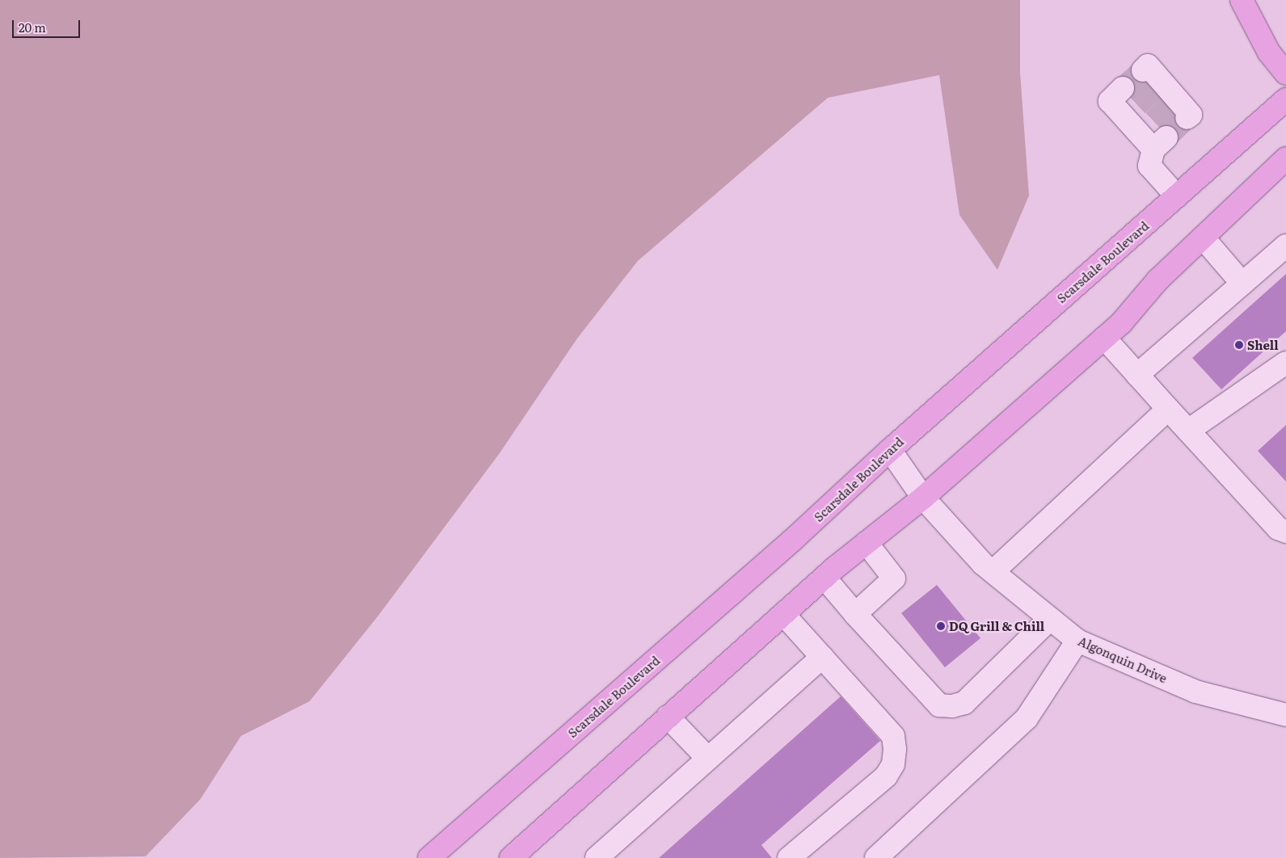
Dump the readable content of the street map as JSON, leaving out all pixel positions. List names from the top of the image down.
{
  "streets": {
    "main road": ["Scarsdale Boulevard"],
    "street": ["Algonquin Drive"]
  },
  "crossings": [
    ["Scarsdale Boulevard", "Algonquin Drive"]
  ],
  "places": ["Shell", "DQ Grill & Chill"],
  "scale_bar": "20 m"
}
